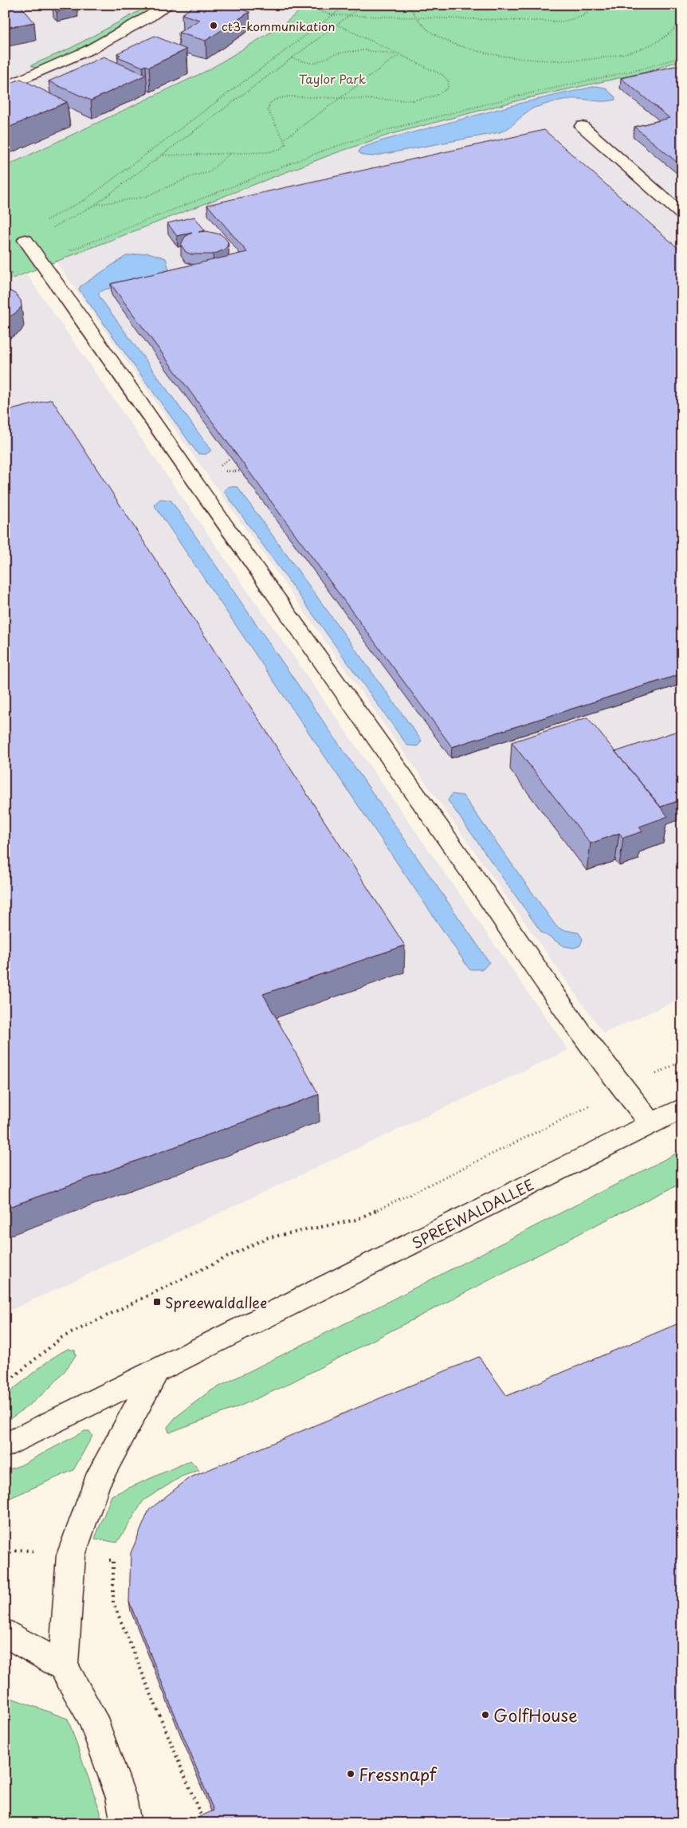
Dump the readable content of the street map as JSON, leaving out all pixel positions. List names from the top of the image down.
{
  "streets": {
    "street": ["SPREEWALDALLEE"]
  },
  "parks": ["Taylor Park"],
  "places": {
    "other": ["ct3-kommunikation", "GolfHouse", "Fressnapf"],
    "transit": ["Spreewaldallee"]
  }
}
